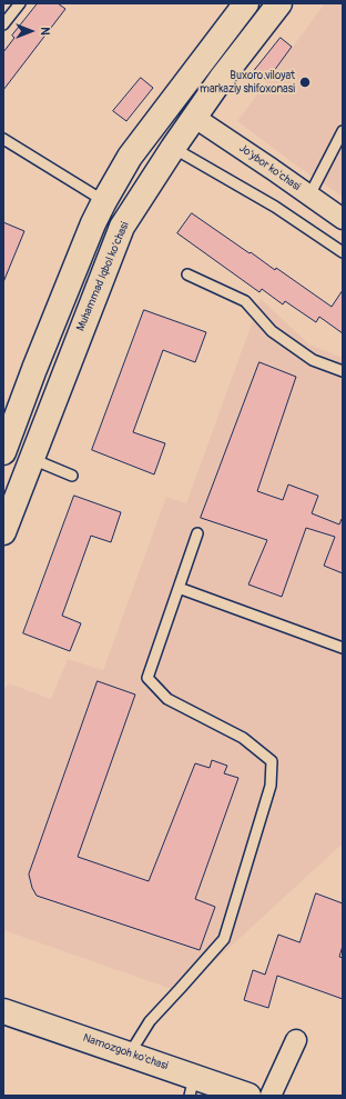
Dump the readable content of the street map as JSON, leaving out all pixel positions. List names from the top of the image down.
{
  "streets": {
    "main road": ["Muhammad Iqbol ko'chasi", "Namozgoh ko'chasi"],
    "street": ["Jo'ybor ko'chasi"]
  },
  "crossings": [
    ["Jo'ybor ko'chasi", "Muhammad Iqbol ko'chasi"]
  ],
  "places": ["Buxoro viloyat markaziy shifoxonasi"],
  "north": "right"
}
